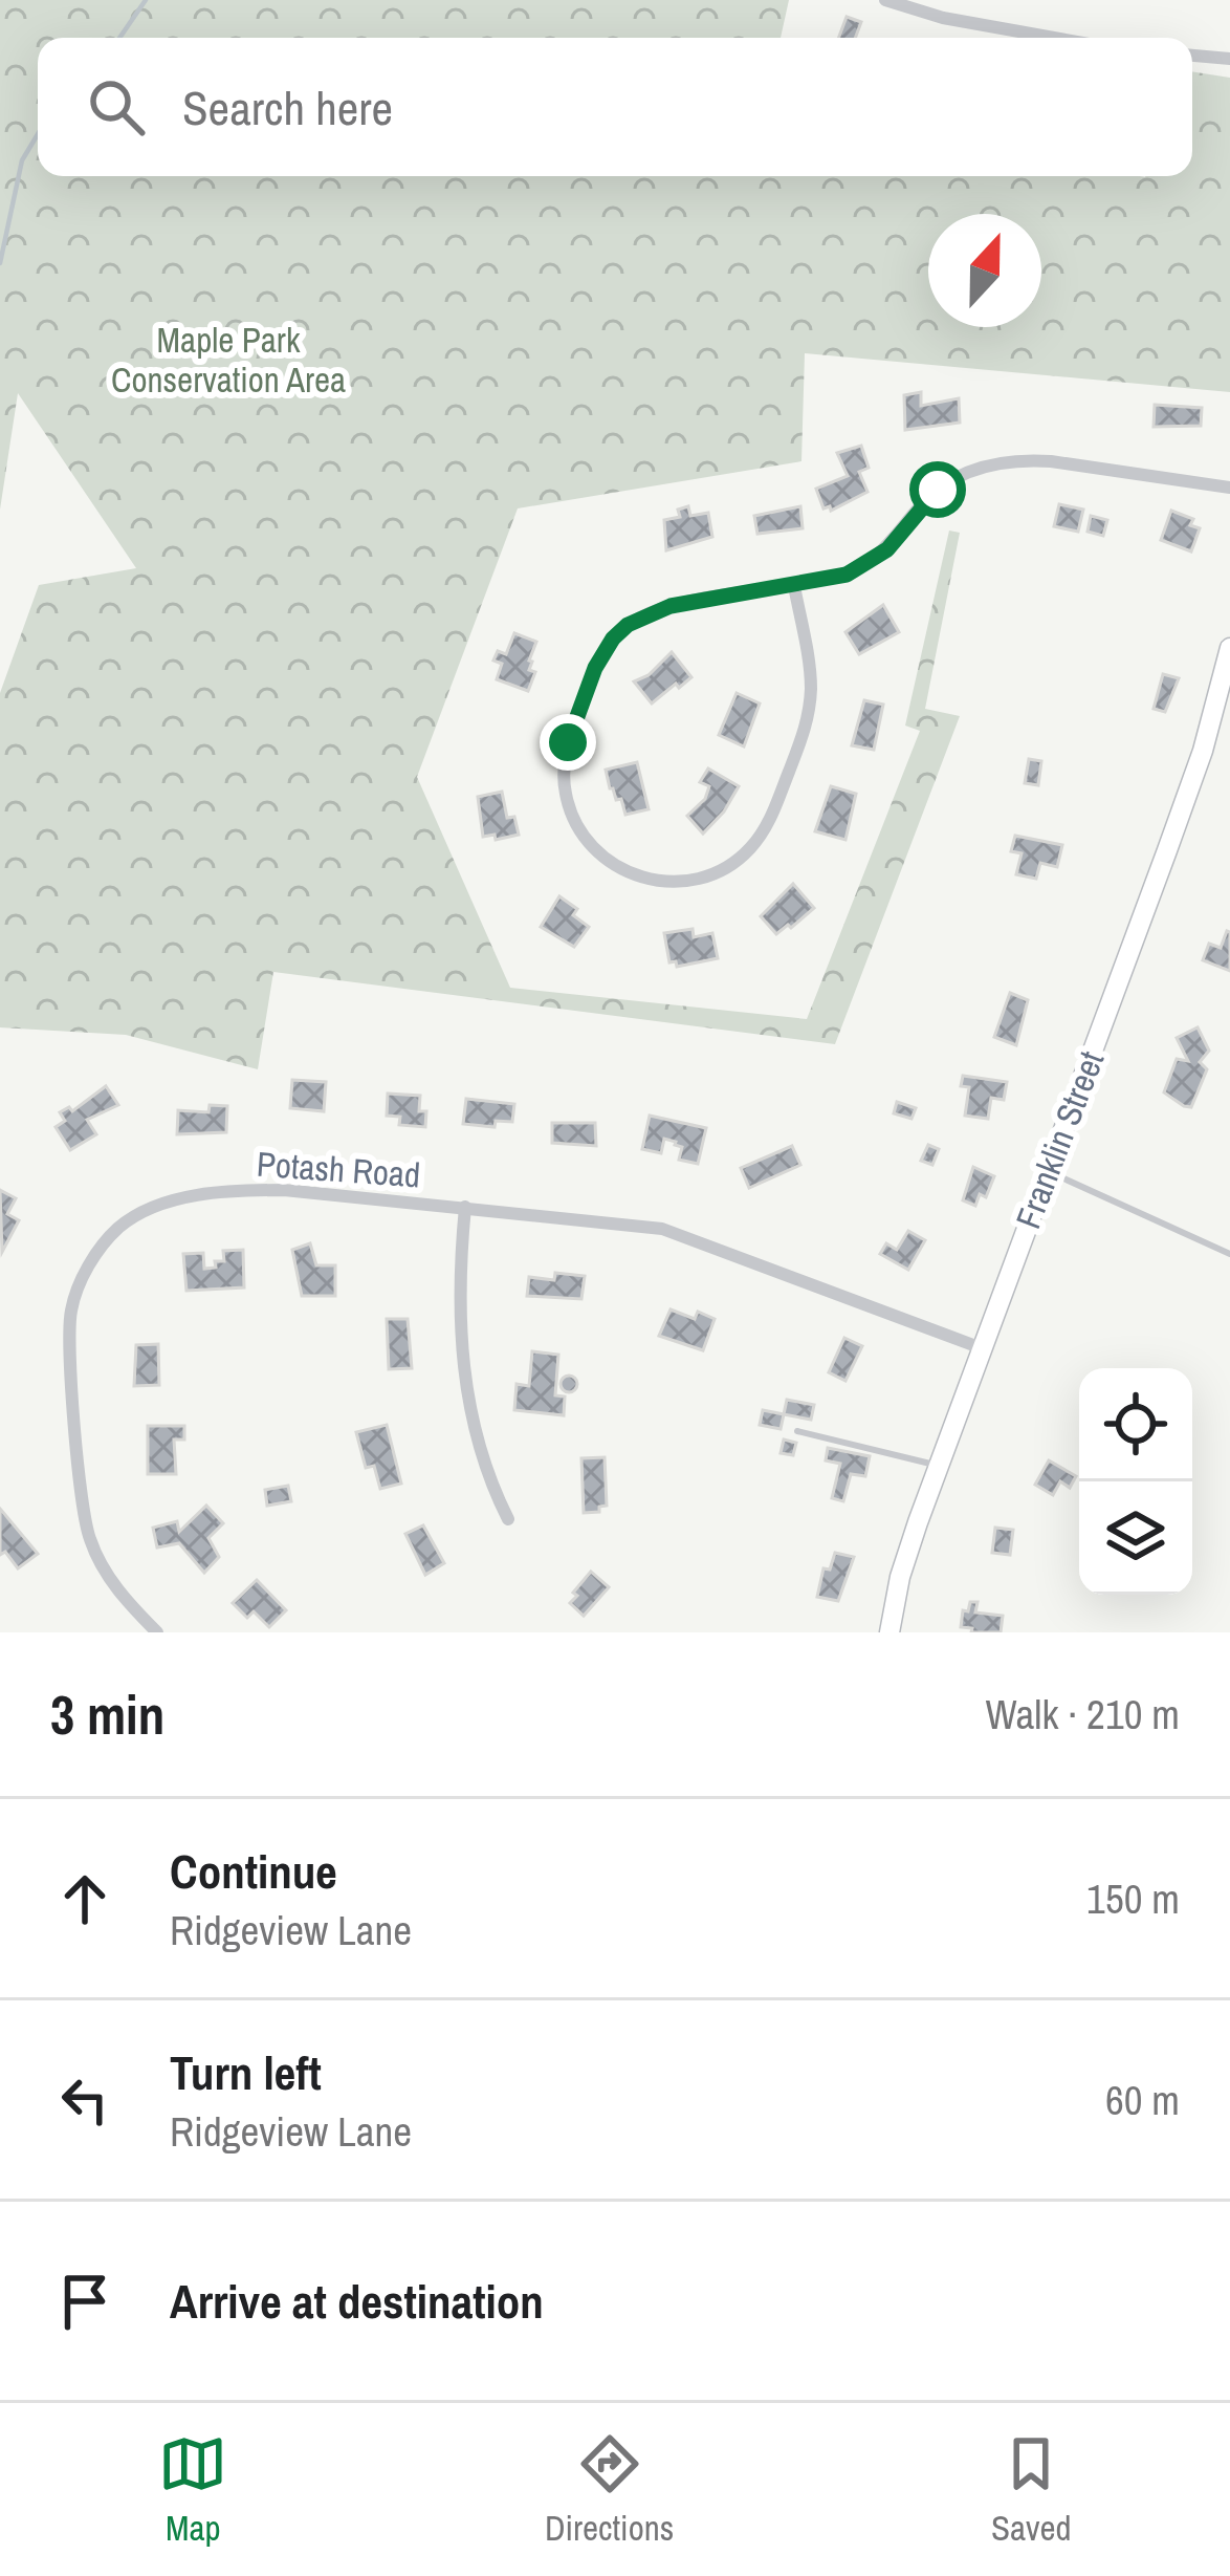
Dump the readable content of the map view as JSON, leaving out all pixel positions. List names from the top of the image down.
{
  "streets": {
    "street": ["Franklin Street", "Potash Road"]
  },
  "crossings": [
    ["Franklin Street", "Potash Road"]
  ],
  "parks": ["Maple Park Conservation Area"],
  "north": "top",
  "page": {
    "search": "Search here",
    "heading": ["3 min", "Walk · 210 m"],
    "list": [
      ["Continue", "Ridgeview Lane", "150 m"],
      ["Turn left", "Ridgeview Lane", "60 m"],
      "Arrive at destination"
    ],
    "nav": ["Map", "Directions", "Saved"]
  }
}
